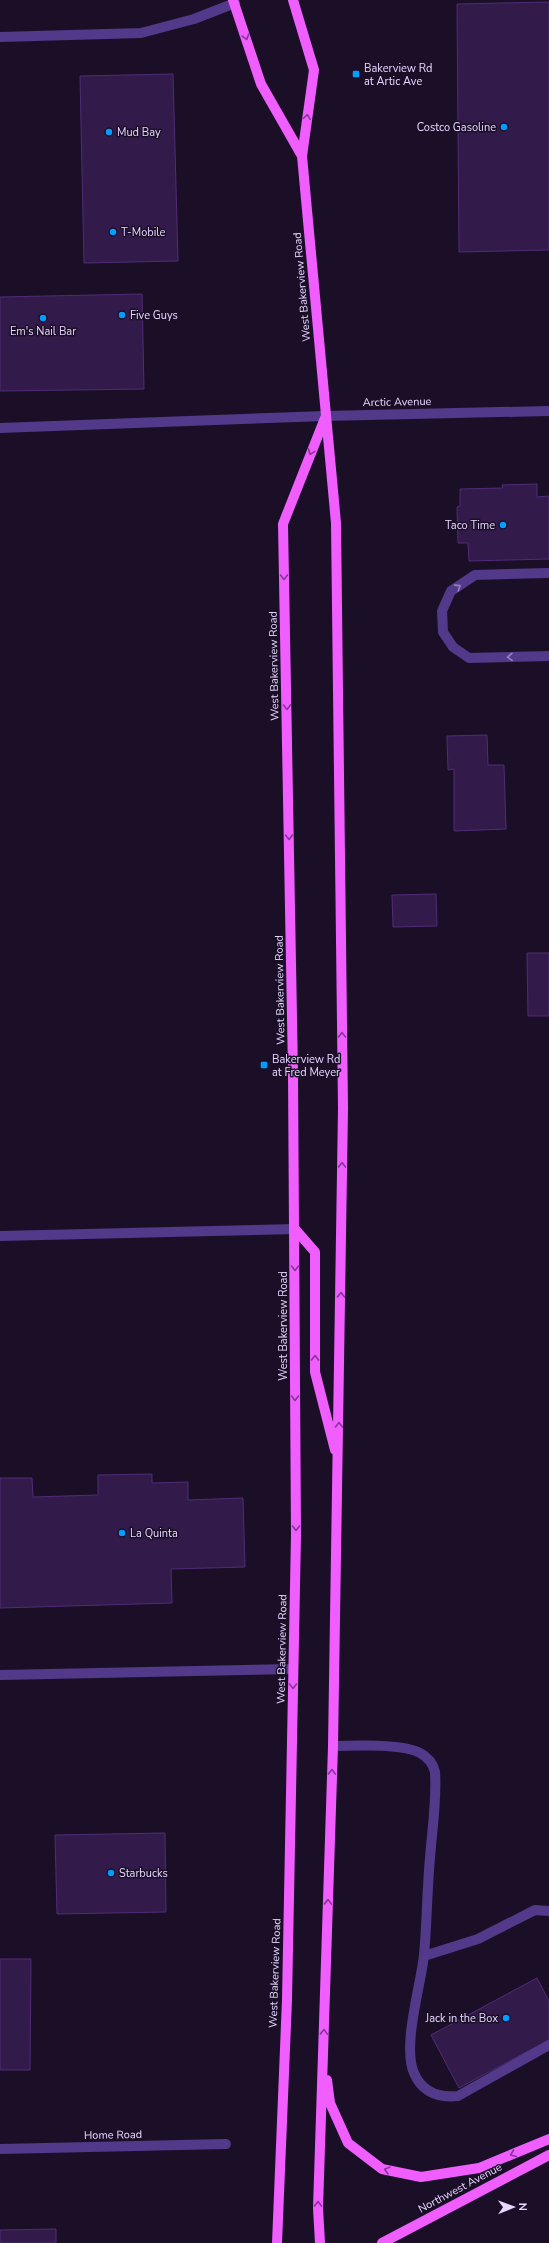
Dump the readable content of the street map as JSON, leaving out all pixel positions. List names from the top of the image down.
{
  "streets": {
    "main road": ["West Bakerview Road", "Northwest Avenue"],
    "street": ["Arctic Avenue", "Home Road"]
  },
  "crossings": [
    ["West Bakerview Road", "Arctic Avenue"]
  ],
  "places": {
    "transit": ["Bakerview Rd at Artic Ave", "Bakerview Rd at Fred Meyer"],
    "other": [
      "Costco Gasoline",
      "Mud Bay",
      "T-Mobile",
      "Five Guys",
      "Em's Nail Bar",
      "Taco Time",
      "La Quinta",
      "Starbucks",
      "Jack in the Box"
    ]
  },
  "north": "right"
}
